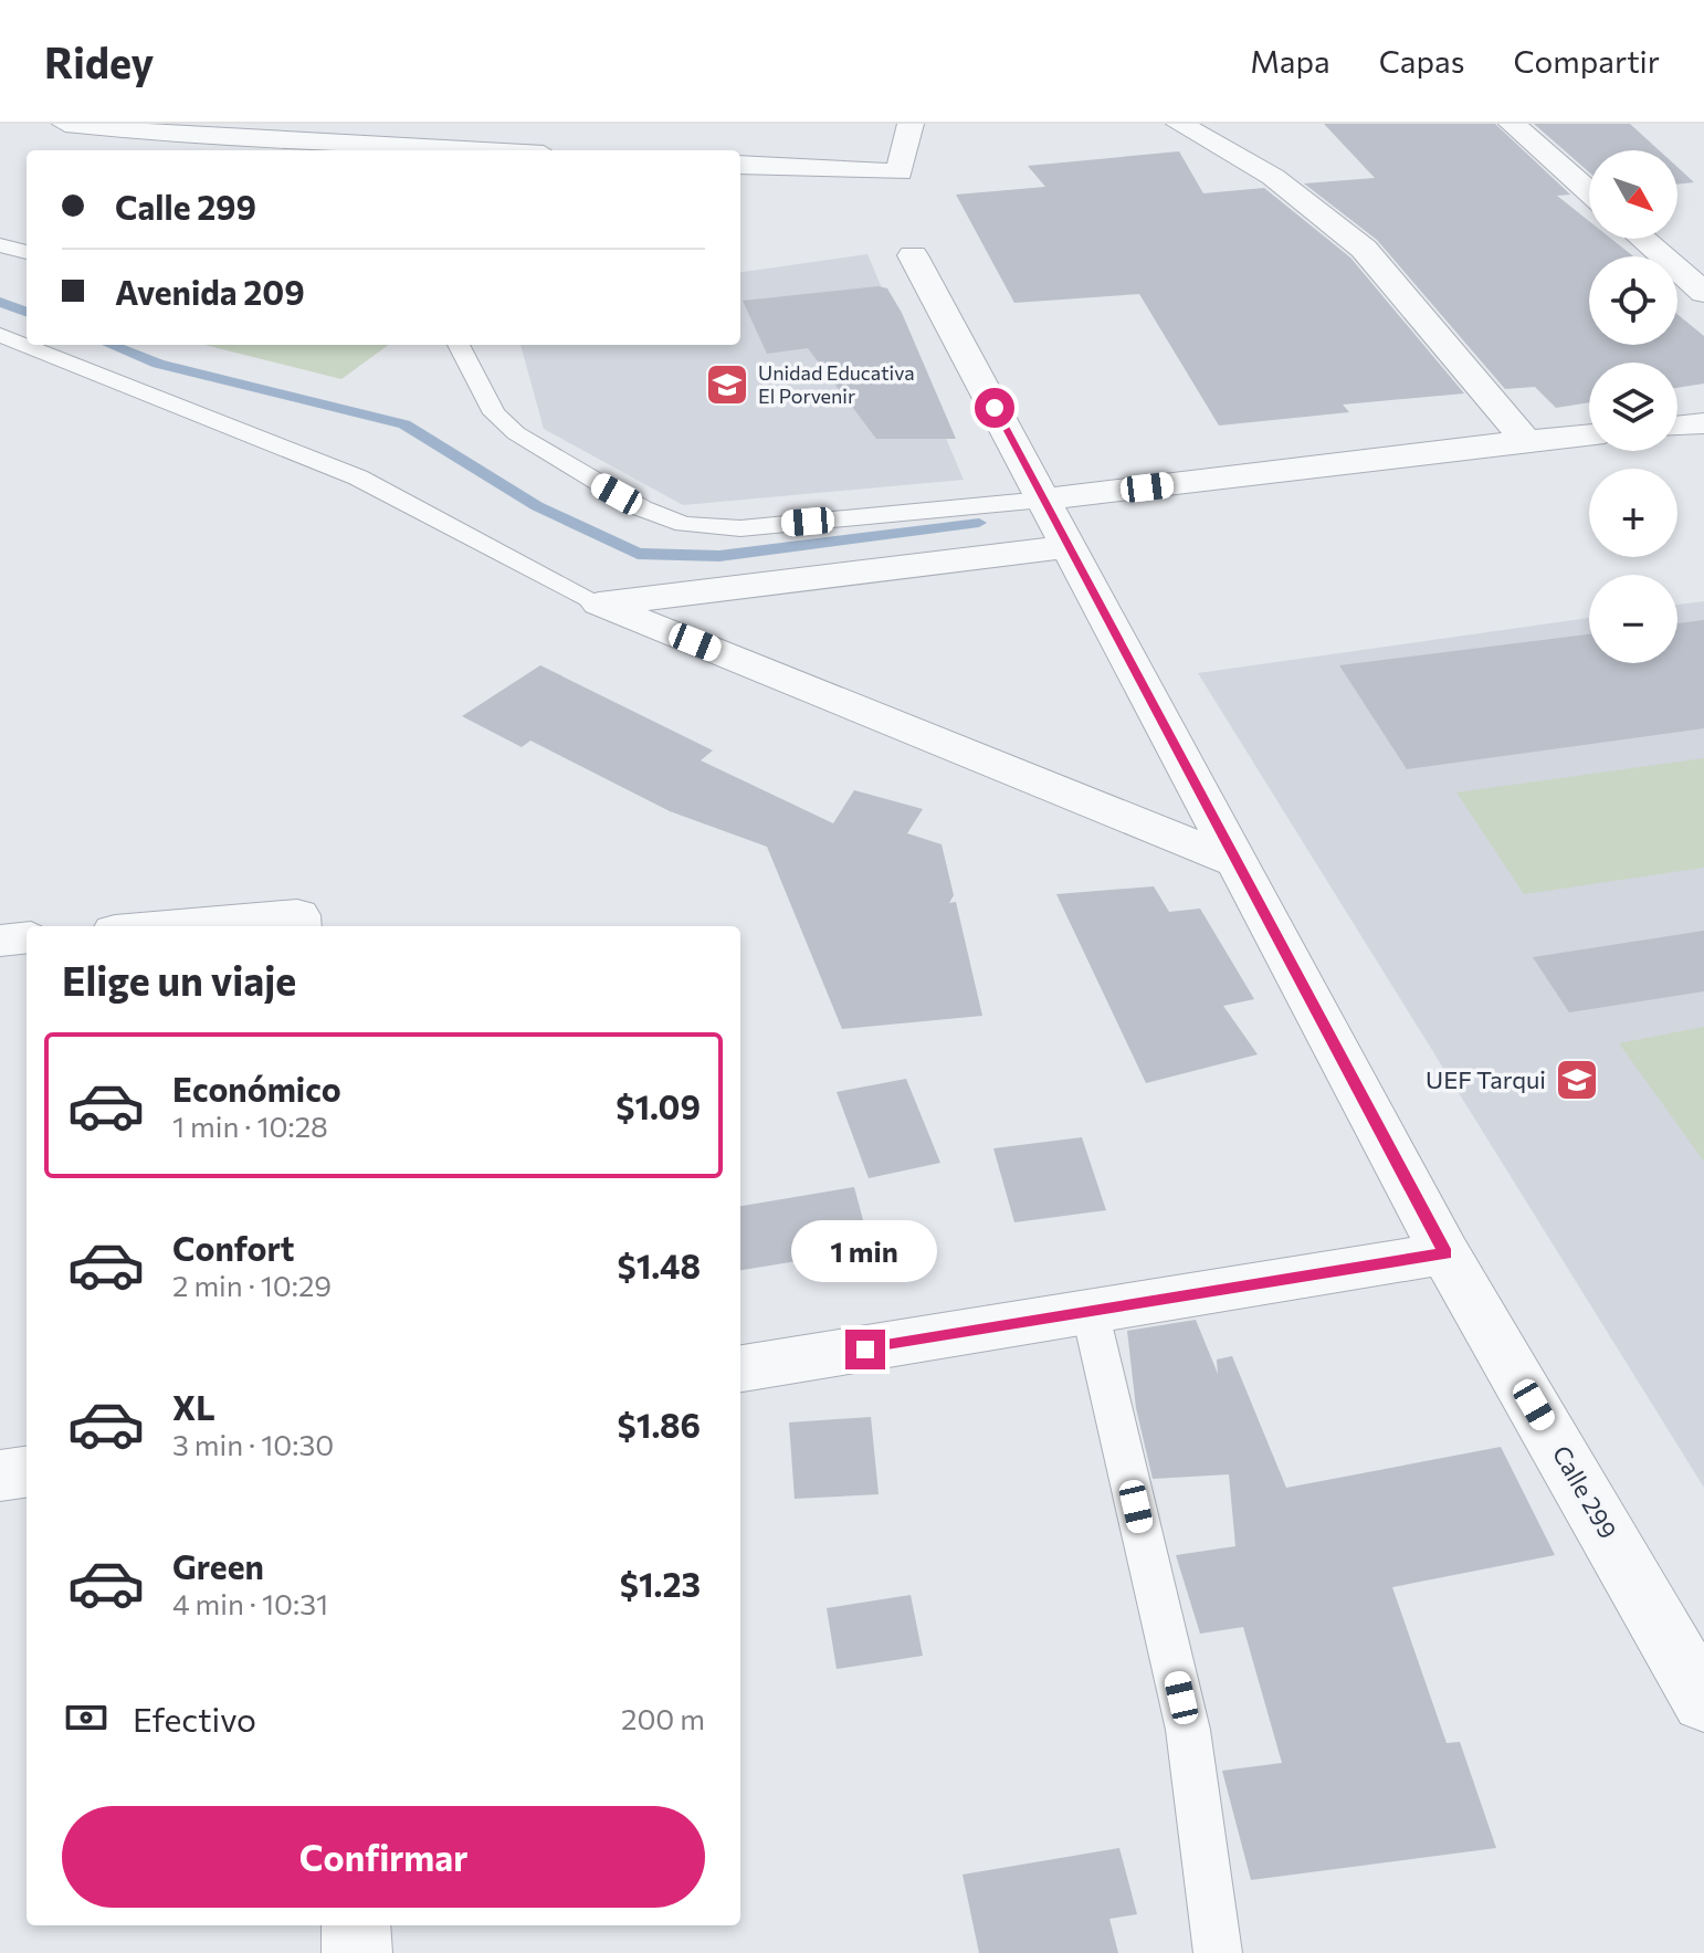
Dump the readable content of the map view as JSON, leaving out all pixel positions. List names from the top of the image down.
{
  "streets": {
    "street": ["Calle 299"]
  },
  "places": {
    "school or university": ["Unidad Educativa El Porvenir", "UEF Tarqui"]
  },
  "north": "bottom right",
  "page": {
    "header": "Ridey",
    "nav": ["Mapa", "Capas", "Compartir"],
    "map_buttons": ["+", "−"],
    "banner": ["Calle 299", "Avenida 209"],
    "heading": "Elige un viaje",
    "list": [
      {
        "name": "Económico",
        "note": "1 min · 10:28",
        "value": "$1.09"
      },
      {
        "name": "Confort",
        "note": "2 min · 10:29",
        "value": "$1.48"
      },
      {
        "name": "XL",
        "note": "3 min · 10:30",
        "value": "$1.86"
      },
      {
        "name": "Green",
        "note": "4 min · 10:31",
        "value": "$1.23"
      }
    ],
    "bubble": "1 min",
    "pay": ["Efectivo", "200 m"],
    "buttons": "Confirmar"
  }
}
